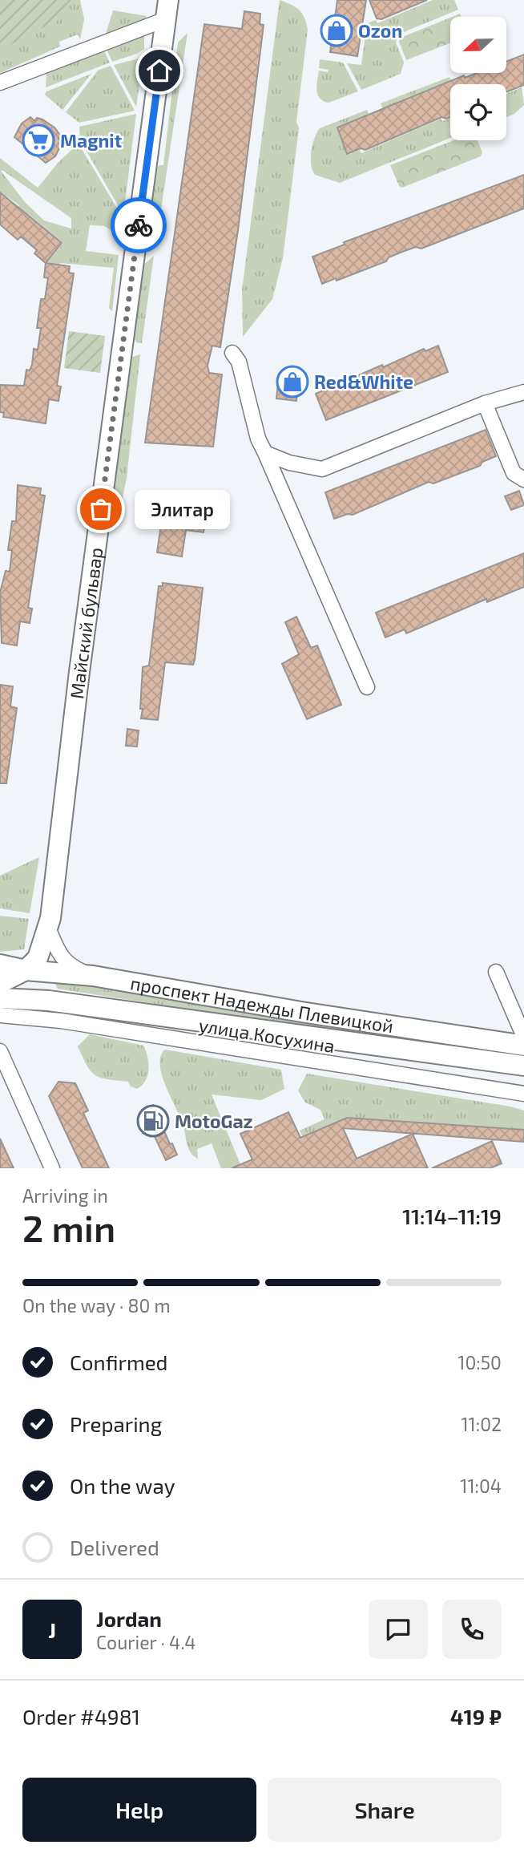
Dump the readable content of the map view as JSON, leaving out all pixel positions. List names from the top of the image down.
{
  "streets": {
    "main road": ["Майский бульвар", "проспект Надежды Плевицкой"],
    "street": ["улица Косухина"]
  },
  "crossings": [
    ["проспект Надежды Плевицкой", "улица Косухина"]
  ],
  "places": {
    "shop": ["Ozon", "Red&White"],
    "supermarket": ["Magnit"],
    "other": ["Элитар"],
    "fuel station": ["MotoGaz"]
  },
  "north": "left",
  "page": {
    "bubble": "Элитар",
    "heading": ["2 min", "Arriving in", "11:14–11:19"],
    "panel": [
      "Jordan",
      "Courier · 4.4",
      "Order #4981",
      "419 ₽"
    ],
    "bar": "On the way · 80 m",
    "list": [
      ["Confirmed", "10:50"],
      ["Preparing", "11:02"],
      ["On the way", "11:04"],
      "Delivered"
    ],
    "round": "J",
    "buttons": ["Help", "Share"]
  }
}
